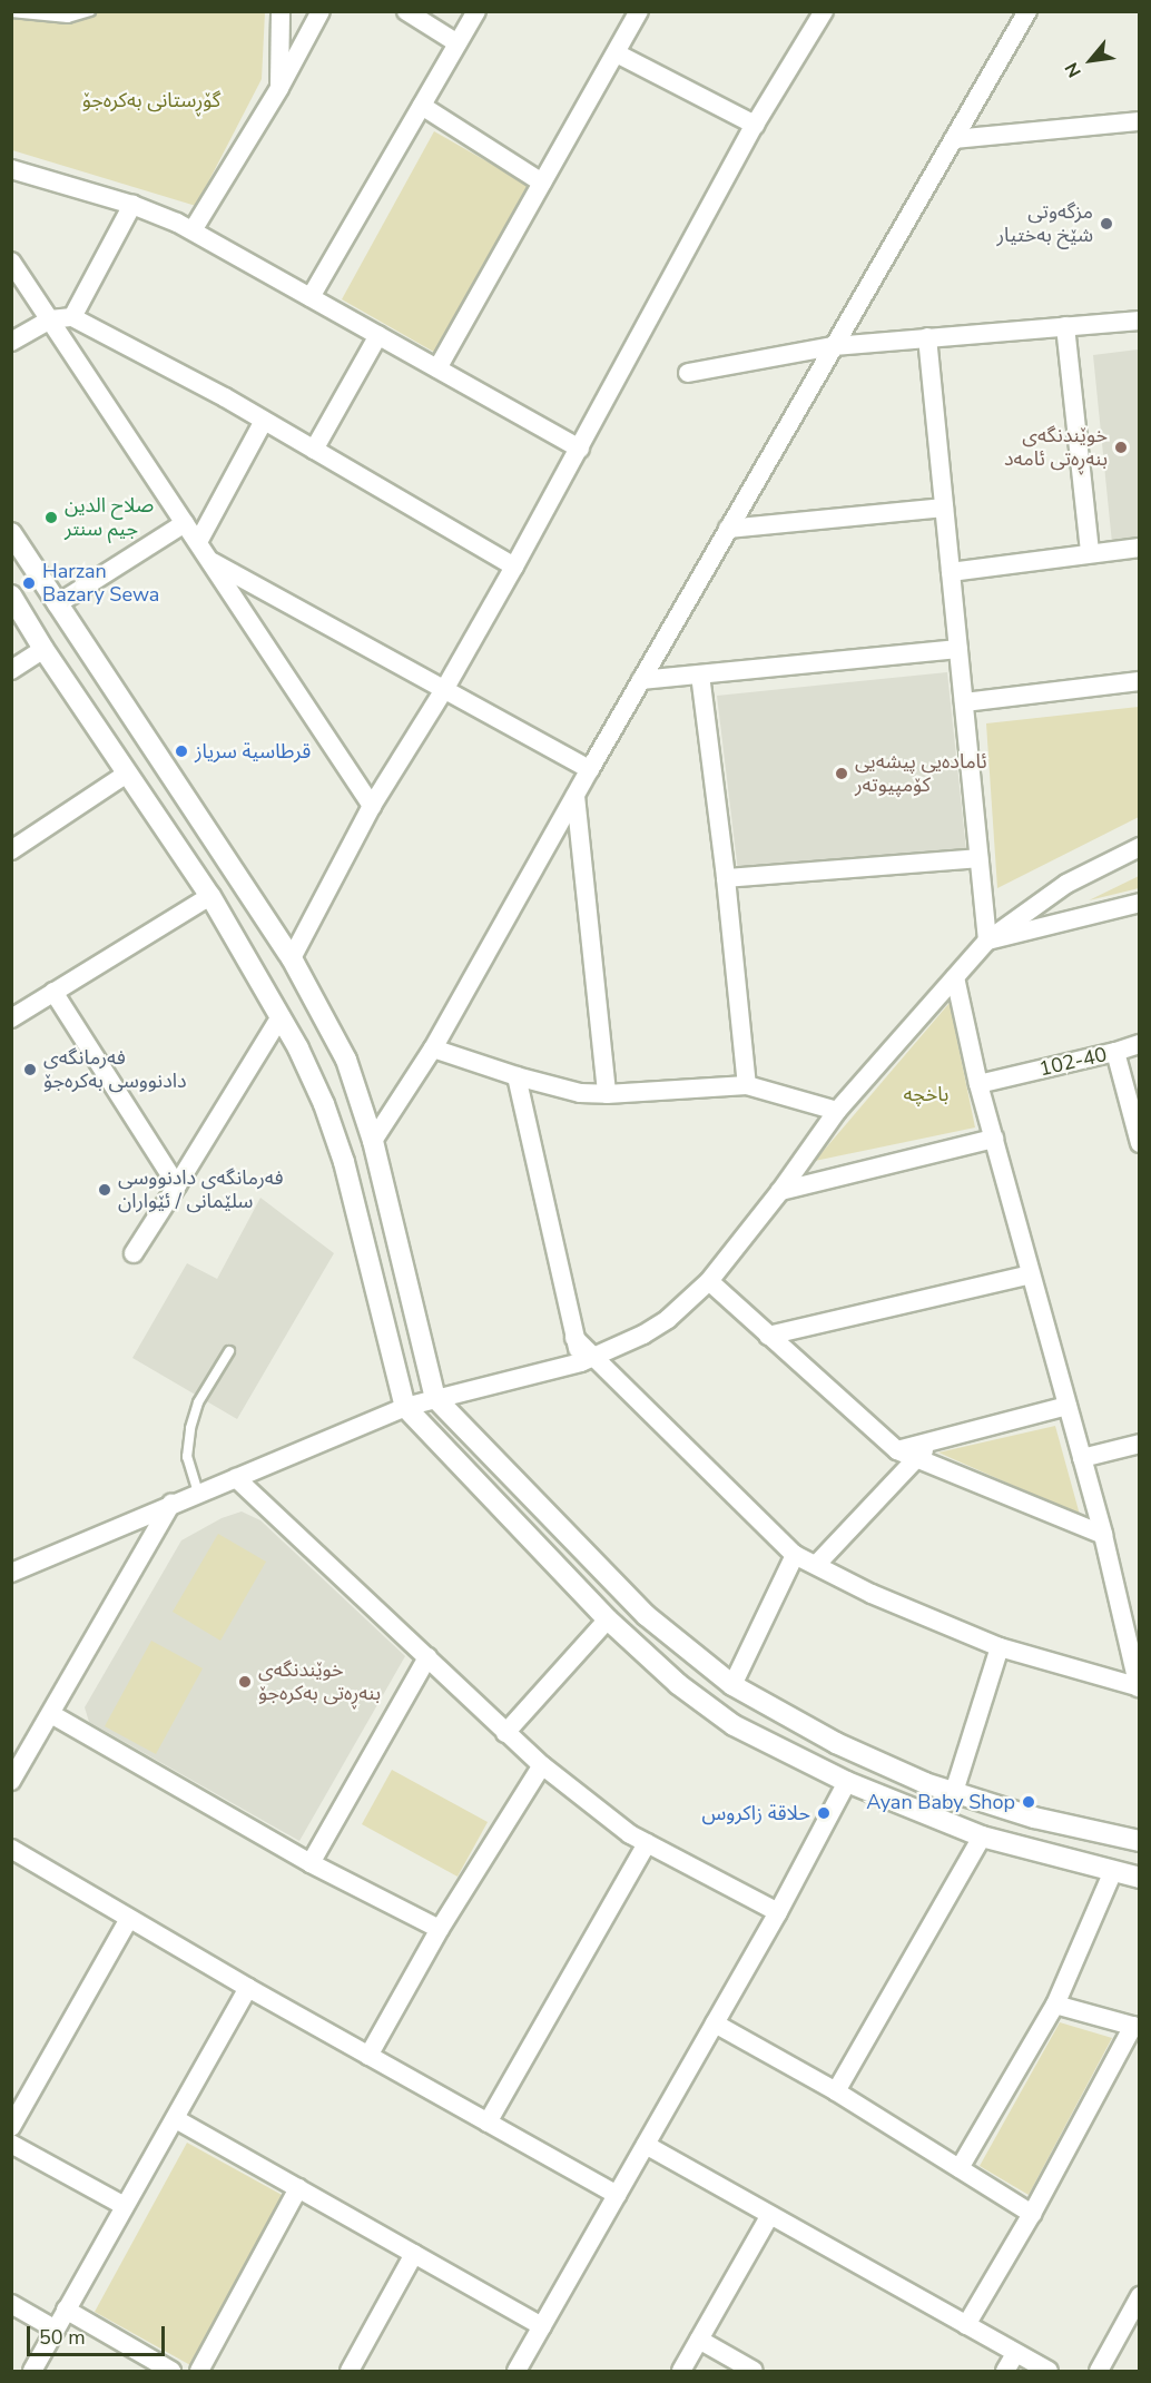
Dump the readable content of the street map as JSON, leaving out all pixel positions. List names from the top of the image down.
{
  "streets": {
    "street": ["102-40"]
  },
  "parks": ["گۆڕستانی بەکرەجۆ", "باخچە"],
  "places": [
    "مزگەوتی شێخ بەختیار",
    "خوێندنگەی بنەڕەتی ئامەد",
    "صلاح الدين جيم سنتر",
    "Harzan Bazary Sewa",
    "قرطاسية سرياز",
    "ئامادەیی پیشەیی کۆمپیوتەر",
    "فەرمانگەی دادنووسی بەکرەجۆ",
    "فەرمانگەی دادنووسی سلێمانی / ئێواران",
    "خوێندنگەی بنەڕەتی بەکرەجۆ",
    "Ayan Baby Shop",
    "حلاقة زاکروس"
  ],
  "scale_bar": "50 m",
  "north": "bottom left"
}
